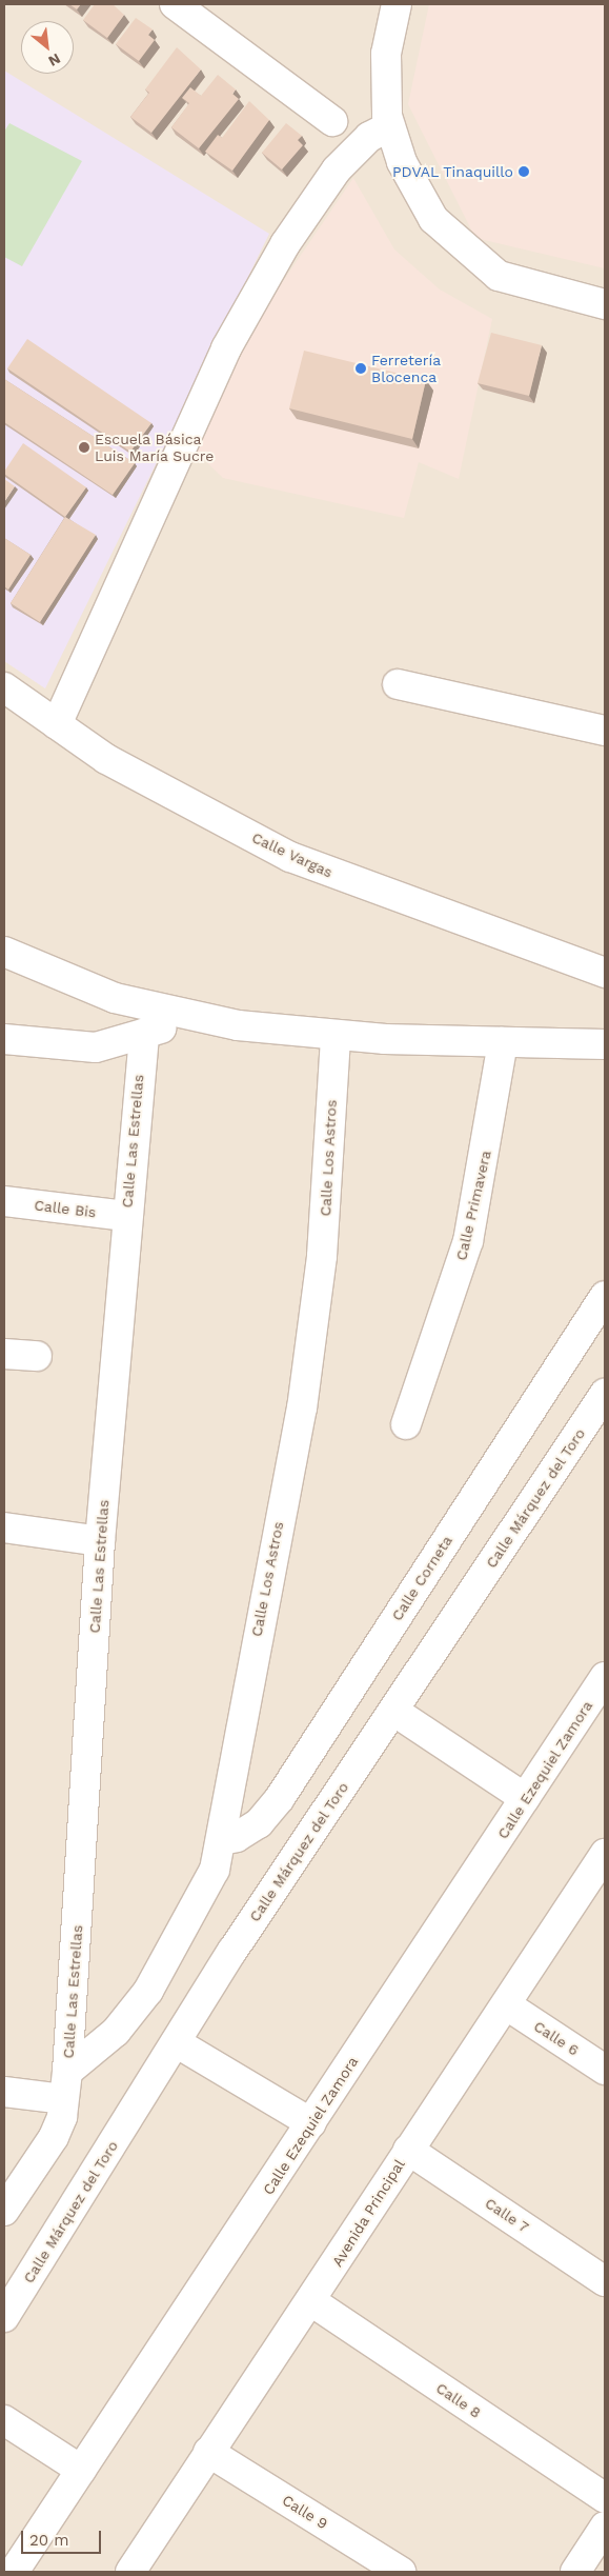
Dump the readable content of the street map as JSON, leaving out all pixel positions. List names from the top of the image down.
{
  "streets": {
    "street": [
      "Calle Vargas",
      "Calle Las Estrellas",
      "Calle Los Astros",
      "Calle Primavera",
      "Calle Bis",
      "Calle Márquez del Toro",
      "Calle Corneta",
      "Calle Ezequiel Zamora",
      "Calle 6",
      "Avenida Principal",
      "Calle 7",
      "Calle 8",
      "Calle 9"
    ]
  },
  "crossings": [
    ["Calle Las Estrellas", "Calle Los Astros"],
    ["Calle Las Estrellas", "Calle Bis"],
    ["Calle Los Astros", "Calle Corneta"],
    ["Calle 6", "Avenida Principal"],
    ["Avenida Principal", "Calle 7"],
    ["Avenida Principal", "Calle 8"],
    ["Avenida Principal", "Calle 9"]
  ],
  "places": ["PDVAL Tinaquillo", "Ferretería Blocenca", "Escuela Básica Luis María Sucre"],
  "scale_bar": "20 m",
  "north": "bottom right"
}
